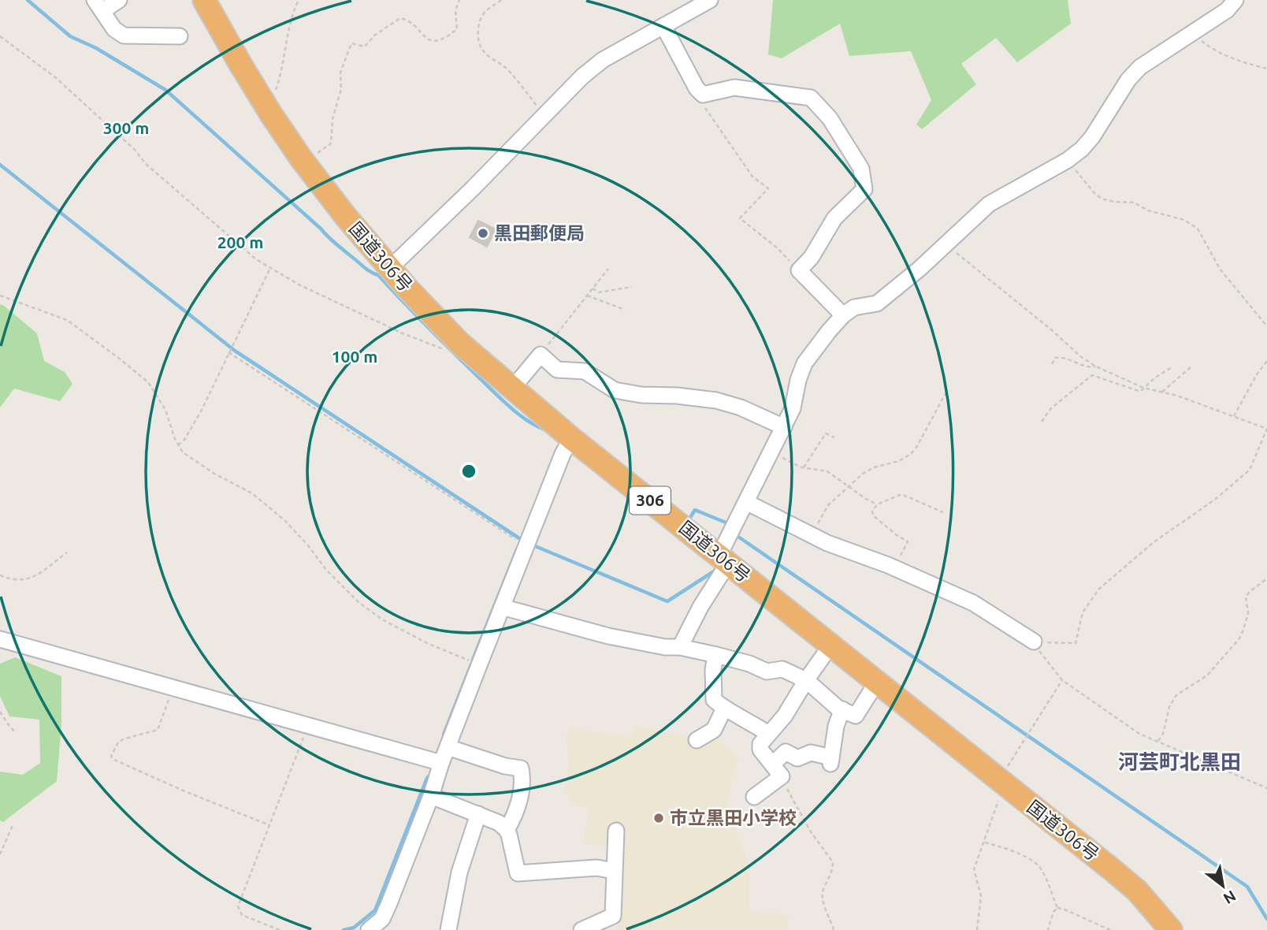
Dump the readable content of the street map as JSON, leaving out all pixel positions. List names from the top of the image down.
{
  "streets": {
    "highway": ["国道306号", "306"]
  },
  "districts": ["河芸町北黒田"],
  "places": ["黒田郵便局", "市立黒田小学校"],
  "north": "bottom right",
  "rings": ["300 m", "200 m", "100 m"]
}
